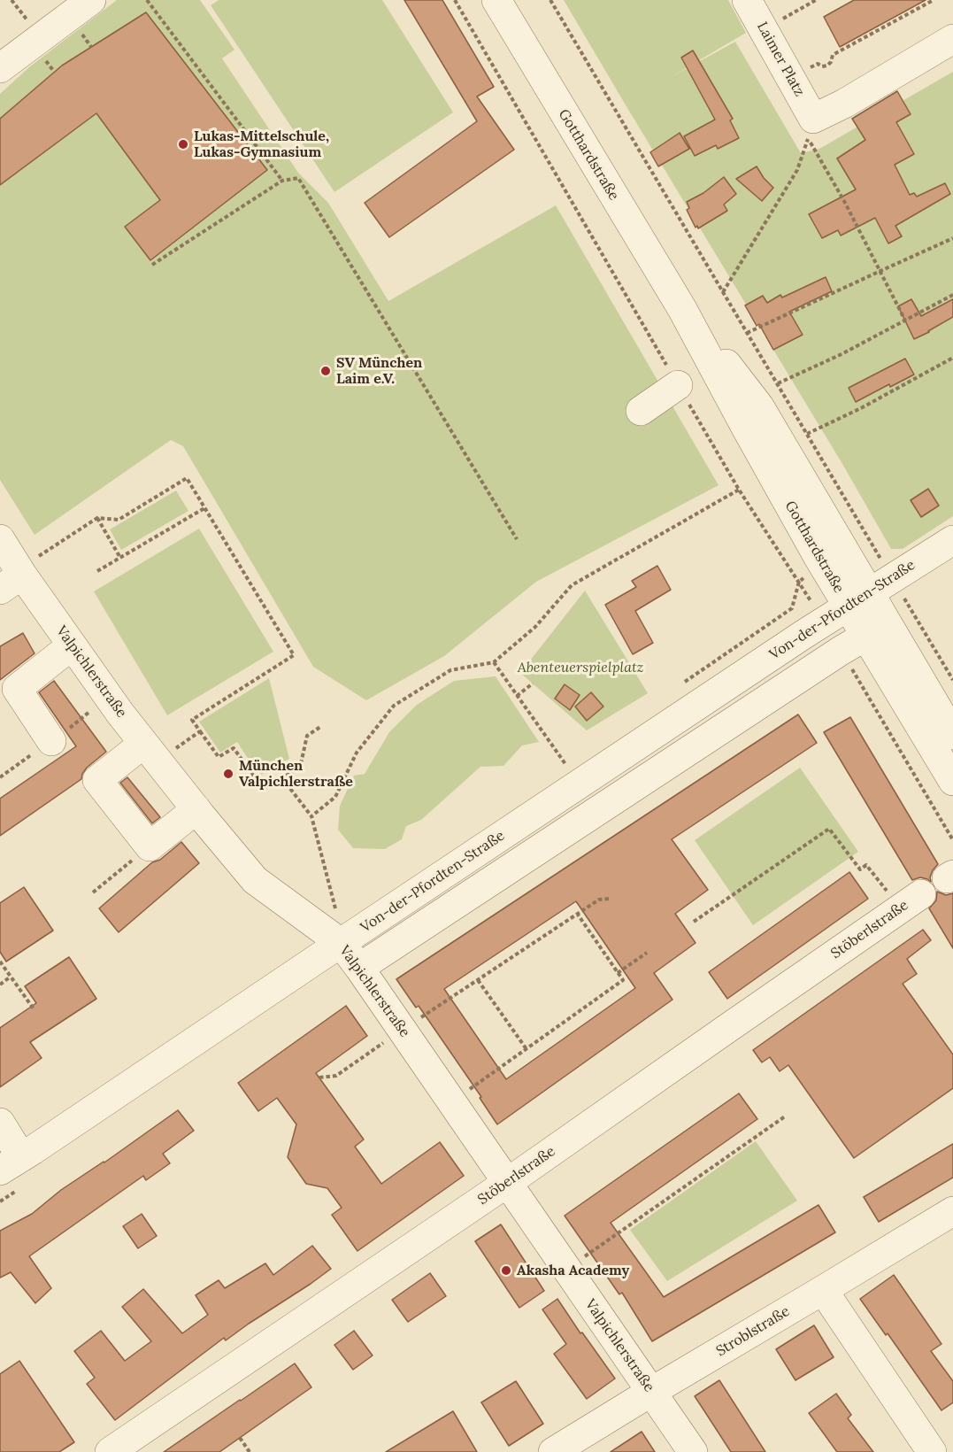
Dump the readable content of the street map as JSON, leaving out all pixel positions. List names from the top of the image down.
{
  "streets": {
    "street": [
      "Laimer Platz",
      "Gotthardstraße",
      "Von-der-Pfordten-Straße",
      "Valpichlerstraße",
      "Stöberlstraße",
      "Stroblstraße"
    ]
  },
  "crossings": [
    ["Gotthardstraße", "Von-der-Pfordten-Straße"],
    ["Von-der-Pfordten-Straße", "Valpichlerstraße"],
    ["Valpichlerstraße", "Stöberlstraße"],
    ["Valpichlerstraße", "Stroblstraße"]
  ],
  "parks": ["Abenteuerspielplatz"],
  "places": [
    "Lukas-Mittelschule, Lukas-Gymnasium",
    "SV München Laim e.V.",
    "München Valpichlerstraße",
    "Akasha Academy"
  ]
}
